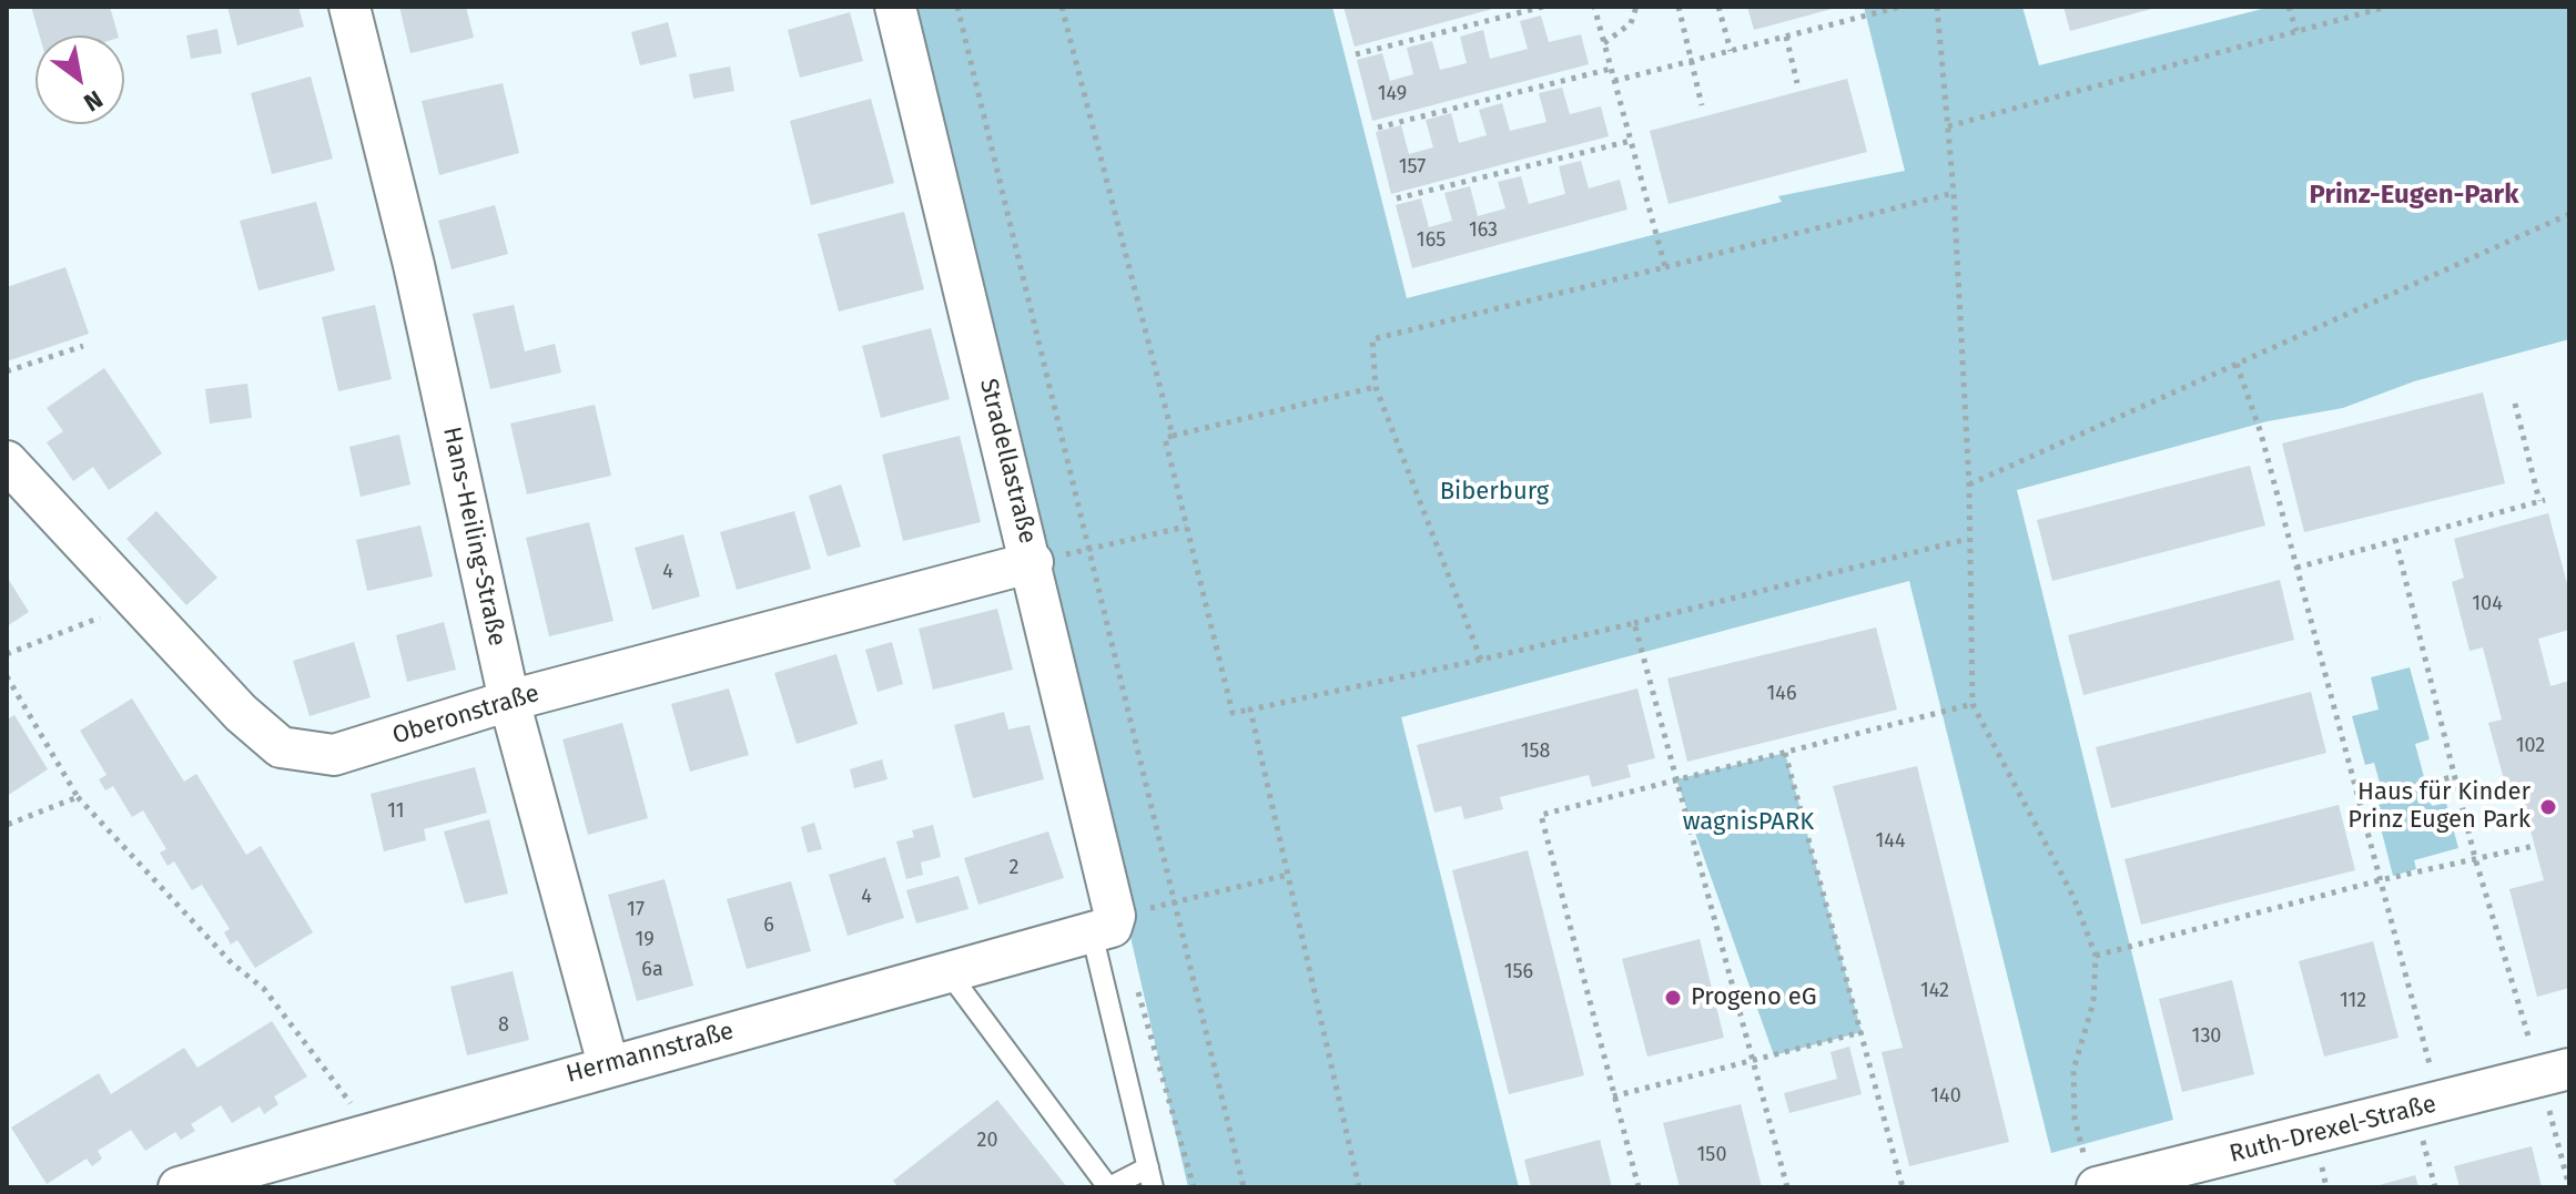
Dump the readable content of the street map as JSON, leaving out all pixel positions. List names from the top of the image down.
{
  "streets": {
    "street": [
      "Stradellastraße",
      "Hans-Heiling-Straße",
      "Oberonstraße",
      "Hermannstraße",
      "Ruth-Drexel-Straße"
    ]
  },
  "crossings": [
    ["Stradellastraße", "Oberonstraße"],
    ["Stradellastraße", "Hermannstraße"],
    ["Hans-Heiling-Straße", "Oberonstraße"],
    ["Hans-Heiling-Straße", "Hermannstraße"]
  ],
  "districts": ["Prinz-Eugen-Park"],
  "parks": ["Biberburg", "wagnisPARK"],
  "places": ["Haus für Kinder Prinz Eugen Park", "Progeno eG"],
  "house_numbers": [
    "149",
    "157",
    "163",
    "165",
    "4",
    "104",
    "146",
    "102",
    "158",
    "11",
    "144",
    "2",
    "4",
    "17",
    "6",
    "19",
    "6a",
    "156",
    "142",
    "112",
    "8",
    "130",
    "140",
    "20",
    "150"
  ],
  "north": "bottom right"
}
